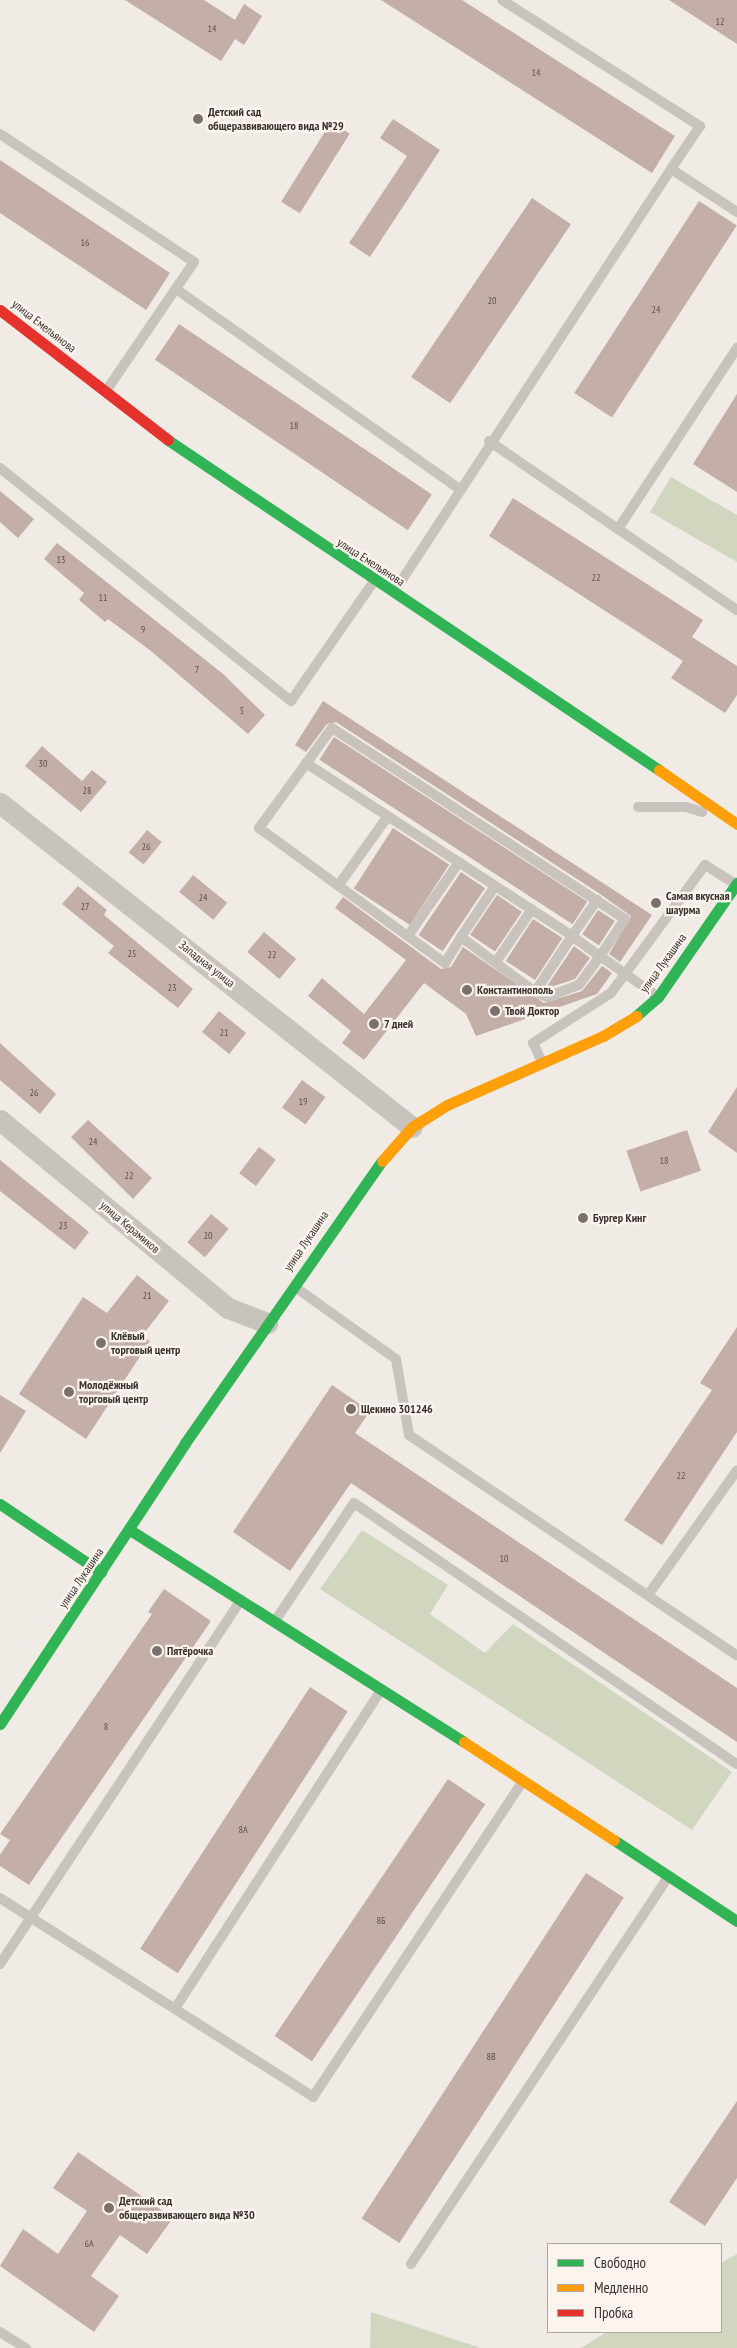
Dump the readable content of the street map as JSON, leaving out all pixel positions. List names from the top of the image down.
{
  "streets": {
    "street": [
      "улица Емельянова",
      "улица Лукашина",
      "Западная улица",
      "улица Керамиков"
    ]
  },
  "crossings": [
    ["улица Лукашина", "Западная улица"],
    ["улица Лукашина", "улица Керамиков"]
  ],
  "places": [
    "Детский сад общеразвивающего вида №29",
    "Самая вкусная шаурма",
    "Константинополь",
    "Твой Доктор",
    "7 дней",
    "Бургер Кинг",
    "Клёвый торговый центр",
    "Молодёжный торговый центр",
    "Щекино 301246",
    "Пятёрочка",
    "Детский сад общеразвивающего вида №30"
  ],
  "house_numbers": [
    "12",
    "14",
    "14",
    "16",
    "20",
    "24",
    "18",
    "13",
    "22",
    "11",
    "9",
    "7",
    "5",
    "30",
    "28",
    "26",
    "24",
    "27",
    "25",
    "22",
    "23",
    "21",
    "26",
    "19",
    "24",
    "18",
    "22",
    "23",
    "20",
    "21",
    "22",
    "10",
    "8",
    "8А",
    "8Б",
    "8В",
    "6А"
  ],
  "legend": ["Свободно", "Медленно", "Пробка"]
}
